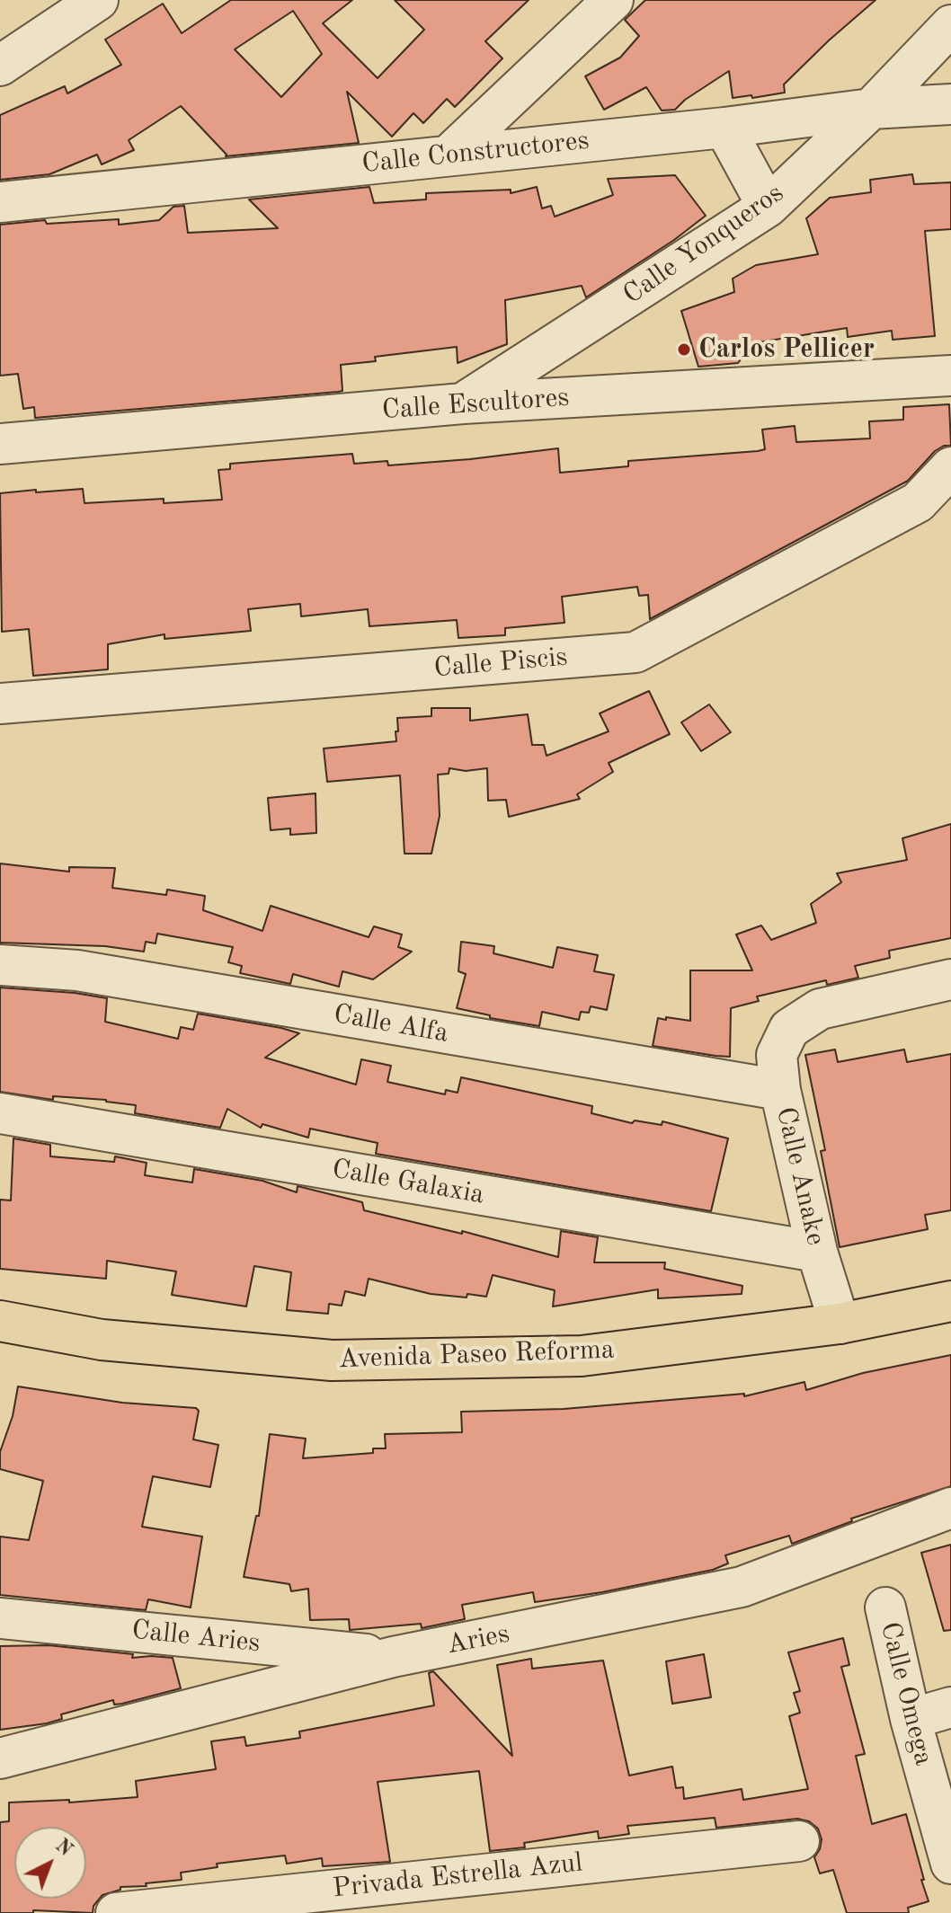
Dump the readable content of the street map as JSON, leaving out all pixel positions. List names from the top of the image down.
{
  "streets": {
    "main road": ["Avenida Paseo Reforma"],
    "street": [
      "Calle Constructores",
      "Calle Yonqueros",
      "Calle Escultores",
      "Calle Piscis",
      "Calle Alfa",
      "Calle Anake",
      "Calle Galaxia",
      "Calle Aries",
      "Aries",
      "Calle Omega",
      "Privada Estrella Azul"
    ]
  },
  "crossings": [
    ["Calle Constructores", "Calle Yonqueros"],
    ["Calle Yonqueros", "Calle Escultores"],
    ["Calle Alfa", "Calle Anake"],
    ["Calle Anake", "Calle Galaxia"],
    ["Calle Anake", "Avenida Paseo Reforma"],
    ["Calle Aries", "Aries"]
  ],
  "places": ["Carlos Pellicer"],
  "north": "top right"
}
